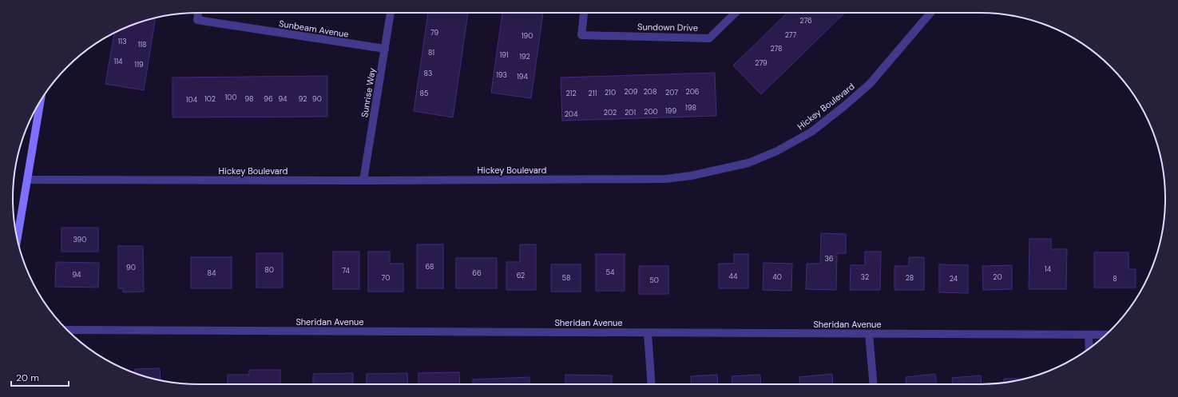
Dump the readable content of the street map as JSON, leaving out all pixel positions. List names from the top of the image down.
{
  "streets": {
    "street": [
      "Sundown Drive",
      "Sunbeam Avenue",
      "Sunrise Way",
      "Hickey Boulevard",
      "Sheridan Avenue"
    ]
  },
  "crossings": [
    ["Sunbeam Avenue", "Sunrise Way"],
    ["Sunrise Way", "Hickey Boulevard"]
  ],
  "house_numbers": [
    "276",
    "79",
    "277",
    "190",
    "113",
    "118",
    "278",
    "81",
    "191",
    "192",
    "114",
    "279",
    "119",
    "83",
    "193",
    "194",
    "209",
    "208",
    "206",
    "210",
    "207",
    "85",
    "212",
    "211",
    "100",
    "102",
    "98",
    "96",
    "94",
    "92",
    "90",
    "104",
    "198",
    "199",
    "200",
    "202",
    "201",
    "204",
    "390",
    "36",
    "68",
    "90",
    "14",
    "80",
    "74",
    "54",
    "84",
    "66",
    "94",
    "62",
    "44",
    "40",
    "32",
    "20",
    "70",
    "58",
    "28",
    "24",
    "8",
    "50"
  ],
  "scale_bar": "20 m"
}
